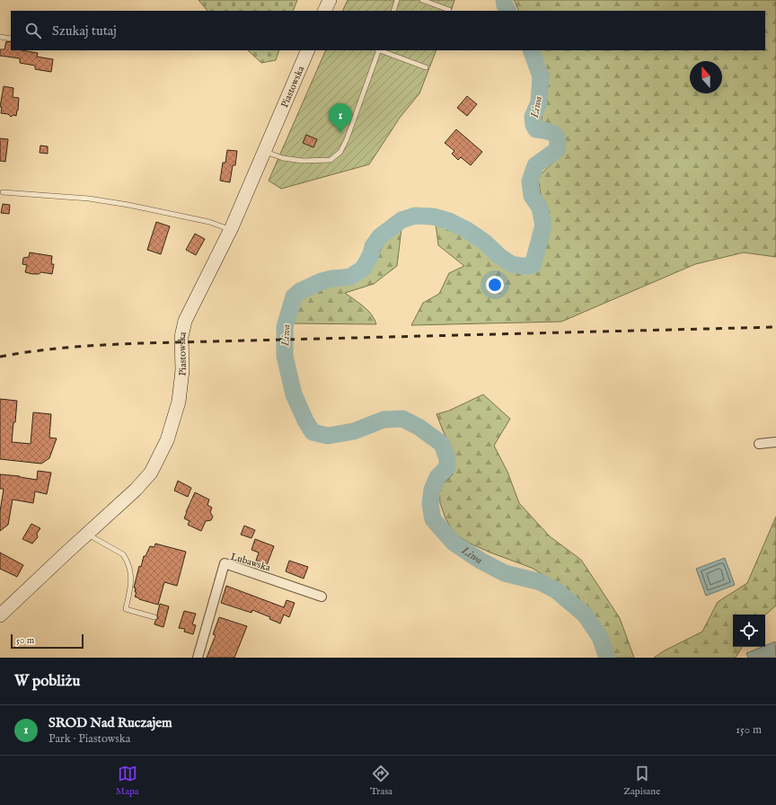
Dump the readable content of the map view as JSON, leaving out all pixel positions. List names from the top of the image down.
{
  "streets": {
    "street": ["Piastowska", "Lubawska"]
  },
  "water": ["Liwa"],
  "scale_bar": "50 m",
  "north": "top",
  "page": {
    "search": "Szukaj tutaj",
    "pins": "1",
    "scale": "50 m",
    "heading": "W pobliżu",
    "list": [
      {
        "mark": "1",
        "name": "SROD Nad Ruczajem",
        "note": "Park · Piastowska",
        "value": "150 m"
      }
    ],
    "nav": ["Mapa", "Trasa", "Zapisane"]
  }
}
